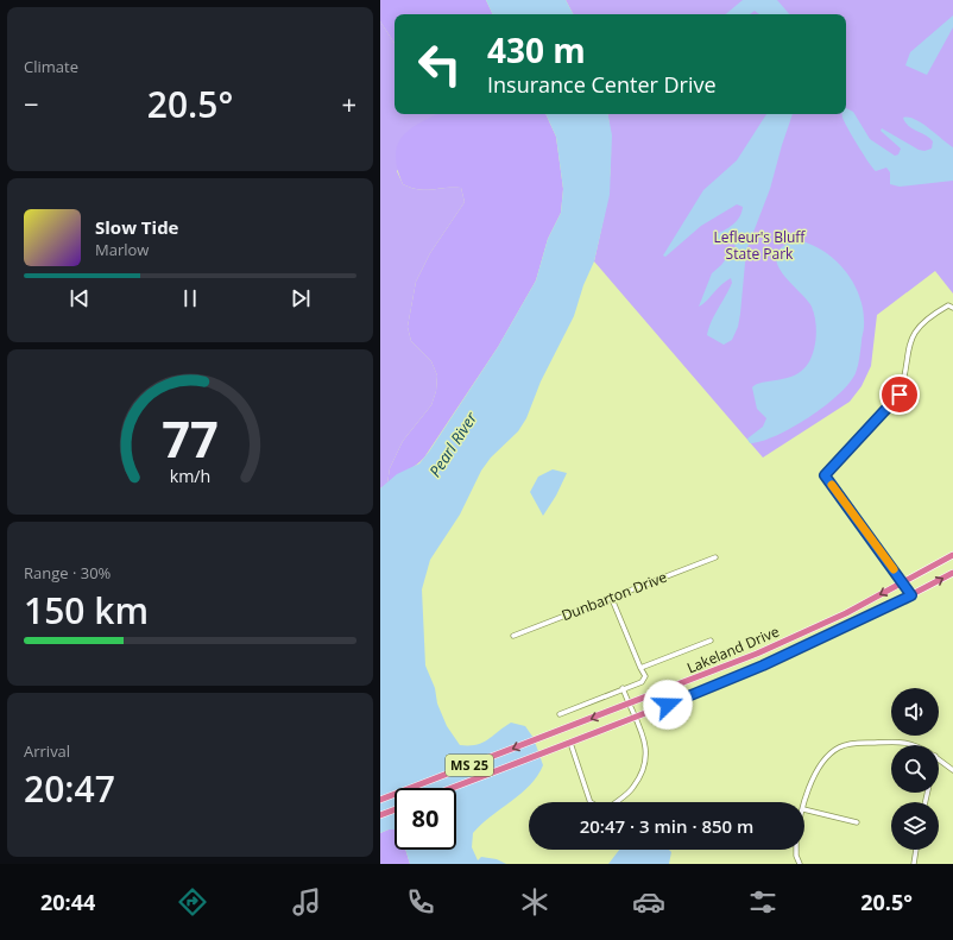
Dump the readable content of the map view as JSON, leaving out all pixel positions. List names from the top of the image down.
{
  "streets": {
    "highway": ["Lakeland Drive", "MS 25"],
    "street": ["Dunbarton Drive"]
  },
  "water": ["Pearl River"],
  "parks": ["Lefleur's Bluff State Park"],
  "page": {
    "tile": [
      "Climate",
      ["Range · 30%", "150 km"],
      ["Arrival", "20:47"]
    ],
    "turn": ["430 m", "Insurance Center Drive"],
    "heat": ["−", "20.5°", "+"],
    "song": ["Slow Tide", "Marlow"],
    "limit": "80",
    "trip": "20:47 · 3 min · 850 m",
    "tabs": ["20:44", "20.5°"],
    "gauge": ["77", "km/h"]
  }
}
